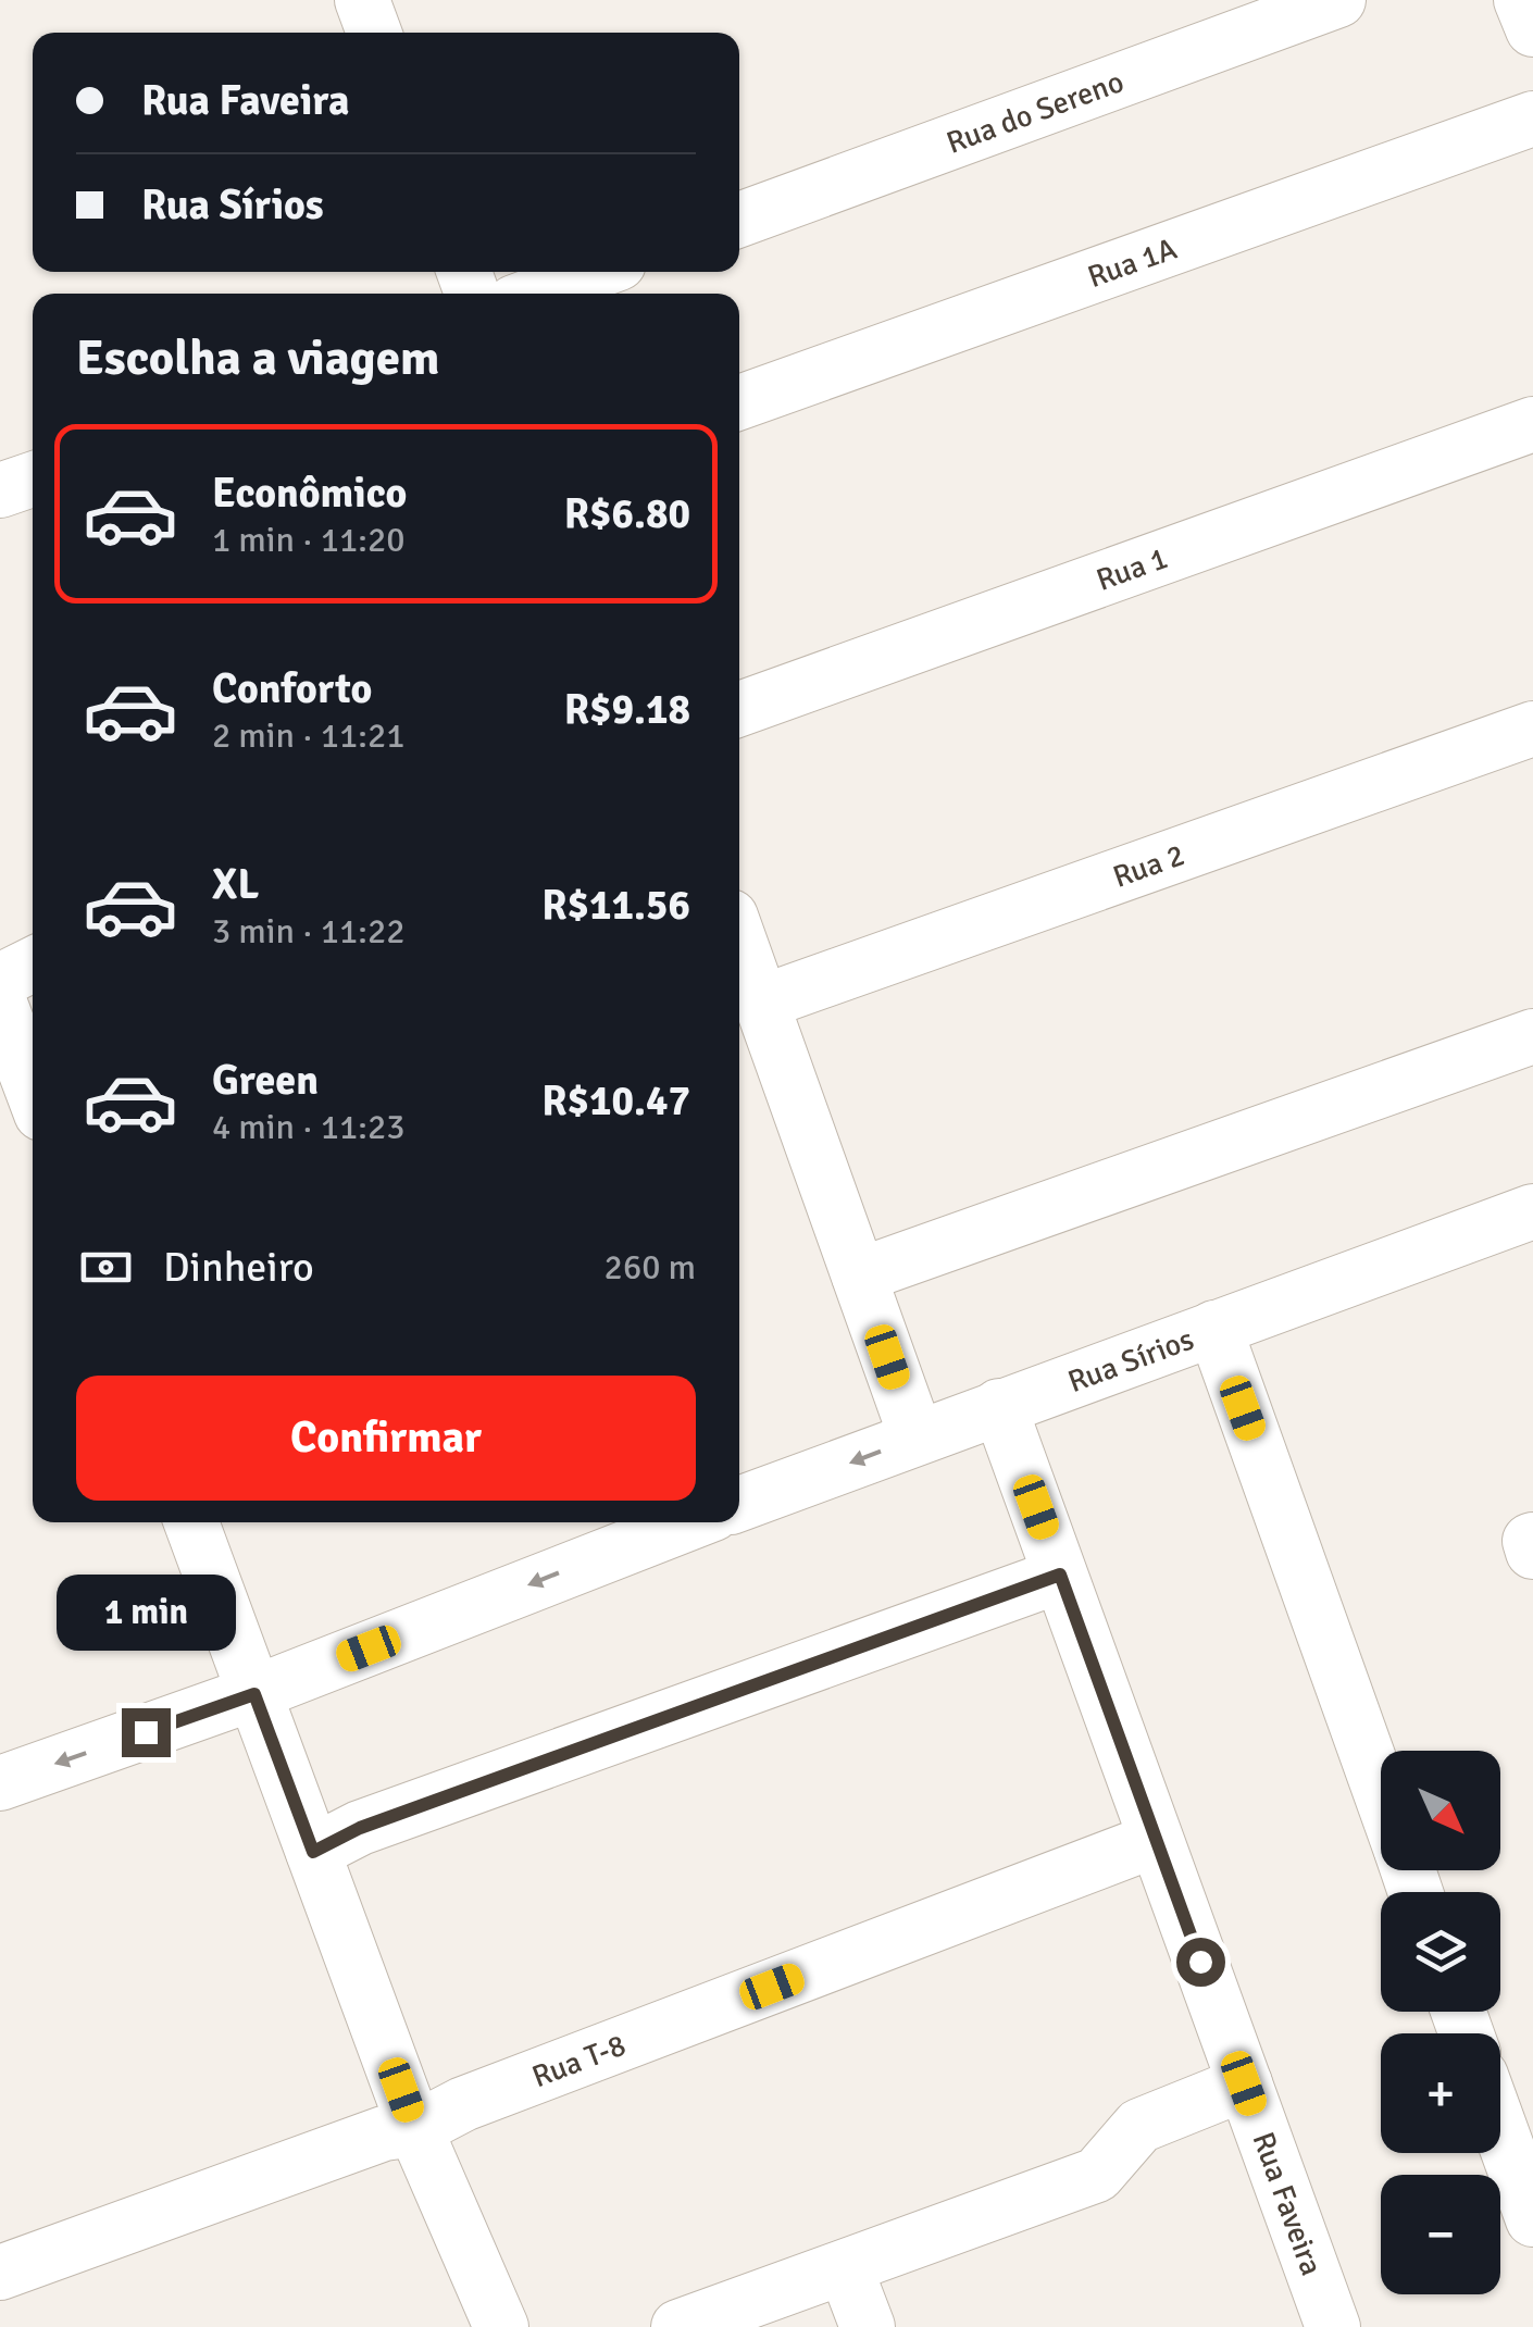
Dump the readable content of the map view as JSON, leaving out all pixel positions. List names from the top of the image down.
{
  "streets": {
    "street": [
      "Rua do Sereno",
      "Rua 1A",
      "Rua 1",
      "Rua 2",
      "Rua Sírios",
      "Rua T-8",
      "Rua Faveira"
    ]
  },
  "crossings": [
    ["Rua Sírios", "Rua Faveira"],
    ["Rua T-8", "Rua Faveira"]
  ],
  "north": "bottom right",
  "page": {
    "banner": ["Rua Faveira", "Rua Sírios"],
    "heading": "Escolha a viagem",
    "list": [
      {
        "name": "Econômico",
        "note": "1 min · 11:20",
        "value": "R$6.80"
      },
      {
        "name": "Conforto",
        "note": "2 min · 11:21",
        "value": "R$9.18"
      },
      {
        "name": "XL",
        "note": "3 min · 11:22",
        "value": "R$11.56"
      },
      {
        "name": "Green",
        "note": "4 min · 11:23",
        "value": "R$10.47"
      }
    ],
    "pay": ["Dinheiro", "260 m"],
    "buttons": "Confirmar",
    "bubble": "1 min",
    "map_buttons": ["+", "−"]
  }
}
